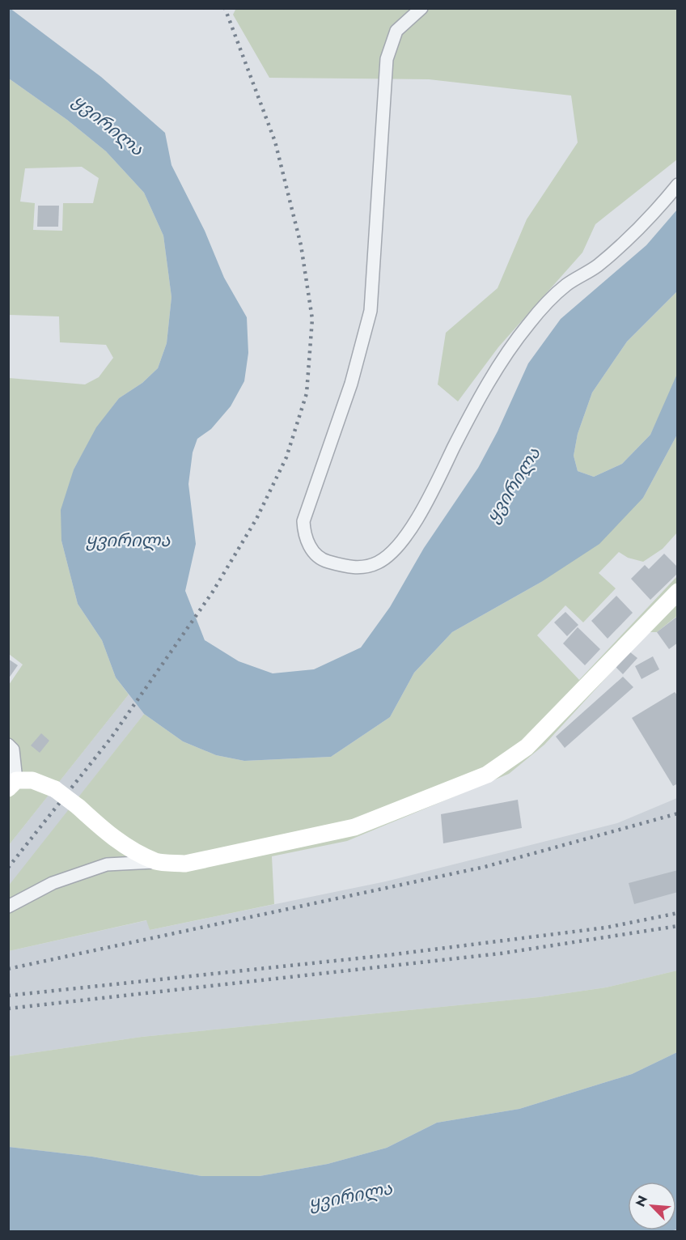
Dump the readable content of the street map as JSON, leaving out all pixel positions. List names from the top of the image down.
{
  "water": ["ყვირილა"],
  "north": "top left"
}
